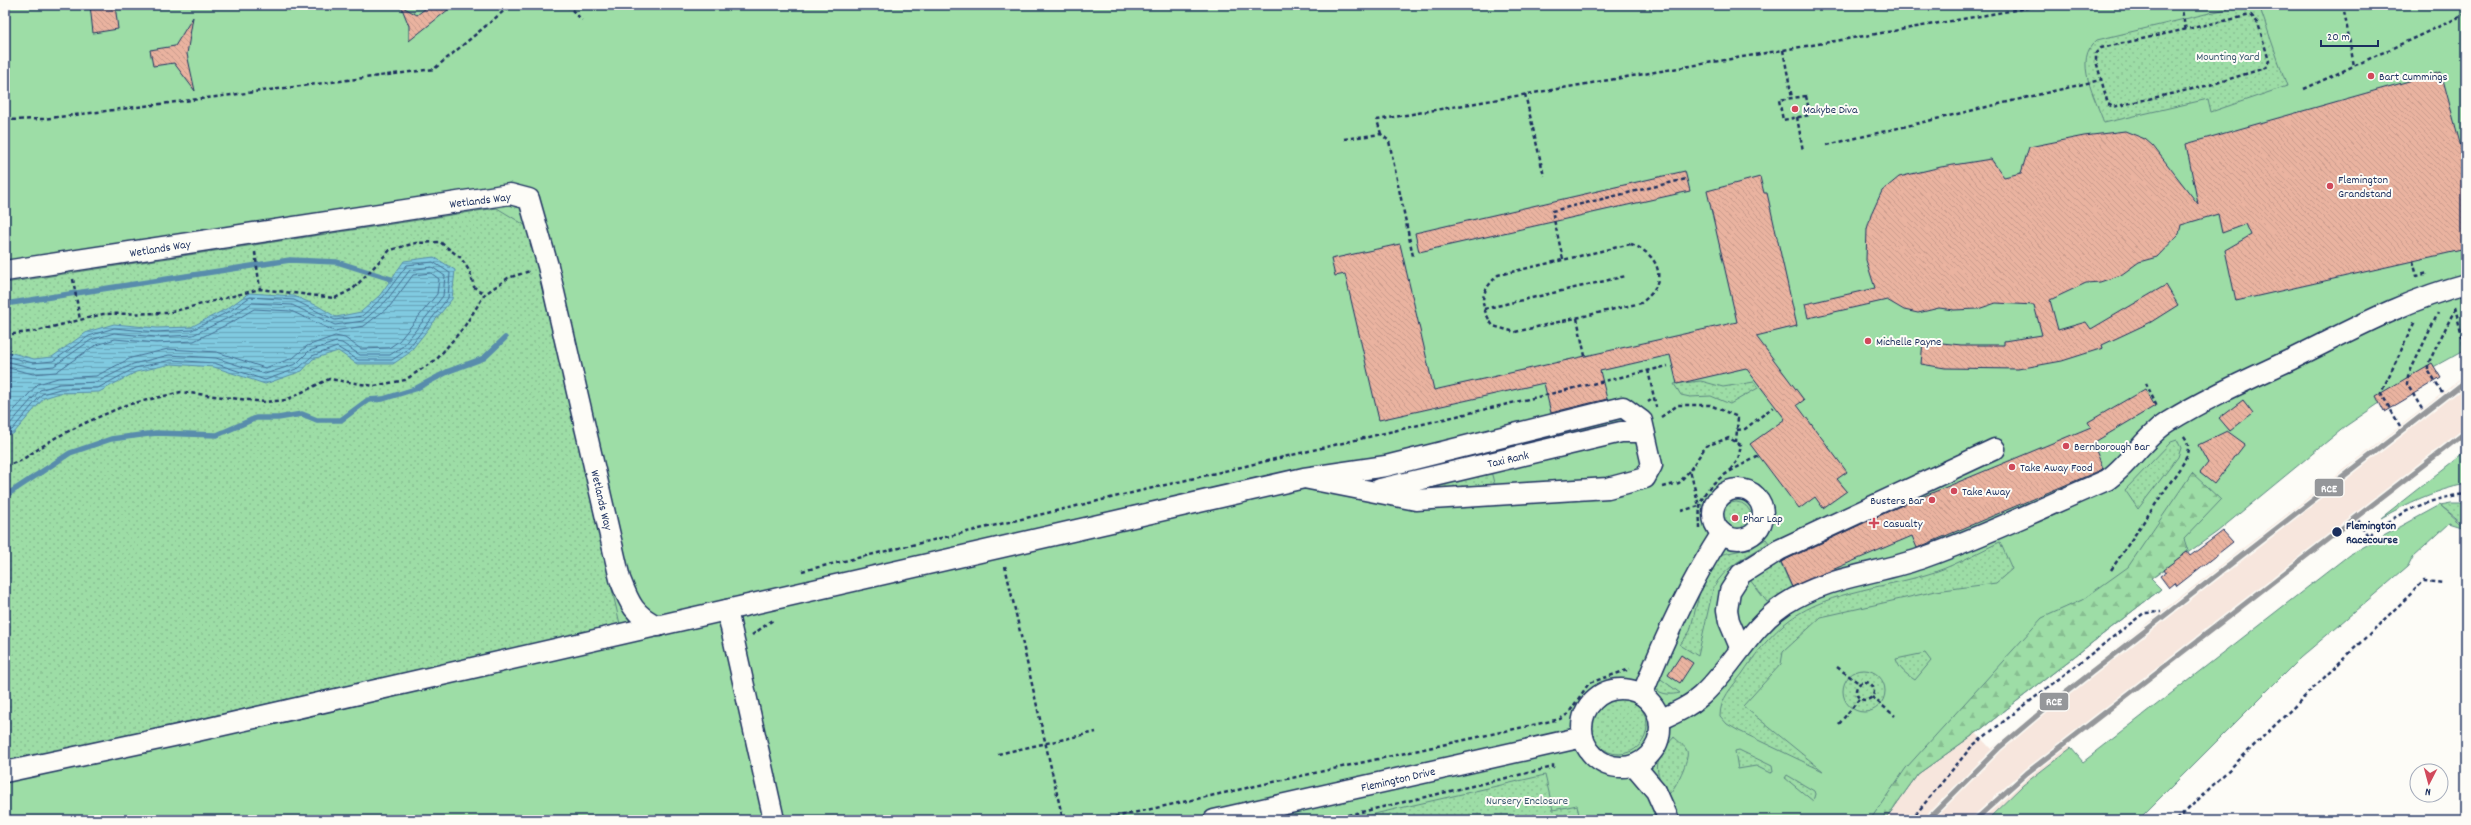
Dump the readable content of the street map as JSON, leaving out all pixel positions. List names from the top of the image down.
{
  "streets": {
    "lane": ["Wetlands Way", "Taxi Rank", "Flemington Drive"]
  },
  "parks": ["Mounting Yard", "Nursery Enclosure"],
  "places": {
    "other": [
      "Bart Cummings",
      "Makybe Diva",
      "Flemington Grandstand",
      "Michelle Payne",
      "Bernborough Bar",
      "Take Away Food",
      "Take Away",
      "Busters Bar",
      "Phar Lap",
      "Flemington Racecourse"
    ],
    "health": ["Casualty"]
  },
  "lines": ["transit line RCE"],
  "scale_bar": "20 m",
  "north": "bottom"
}
